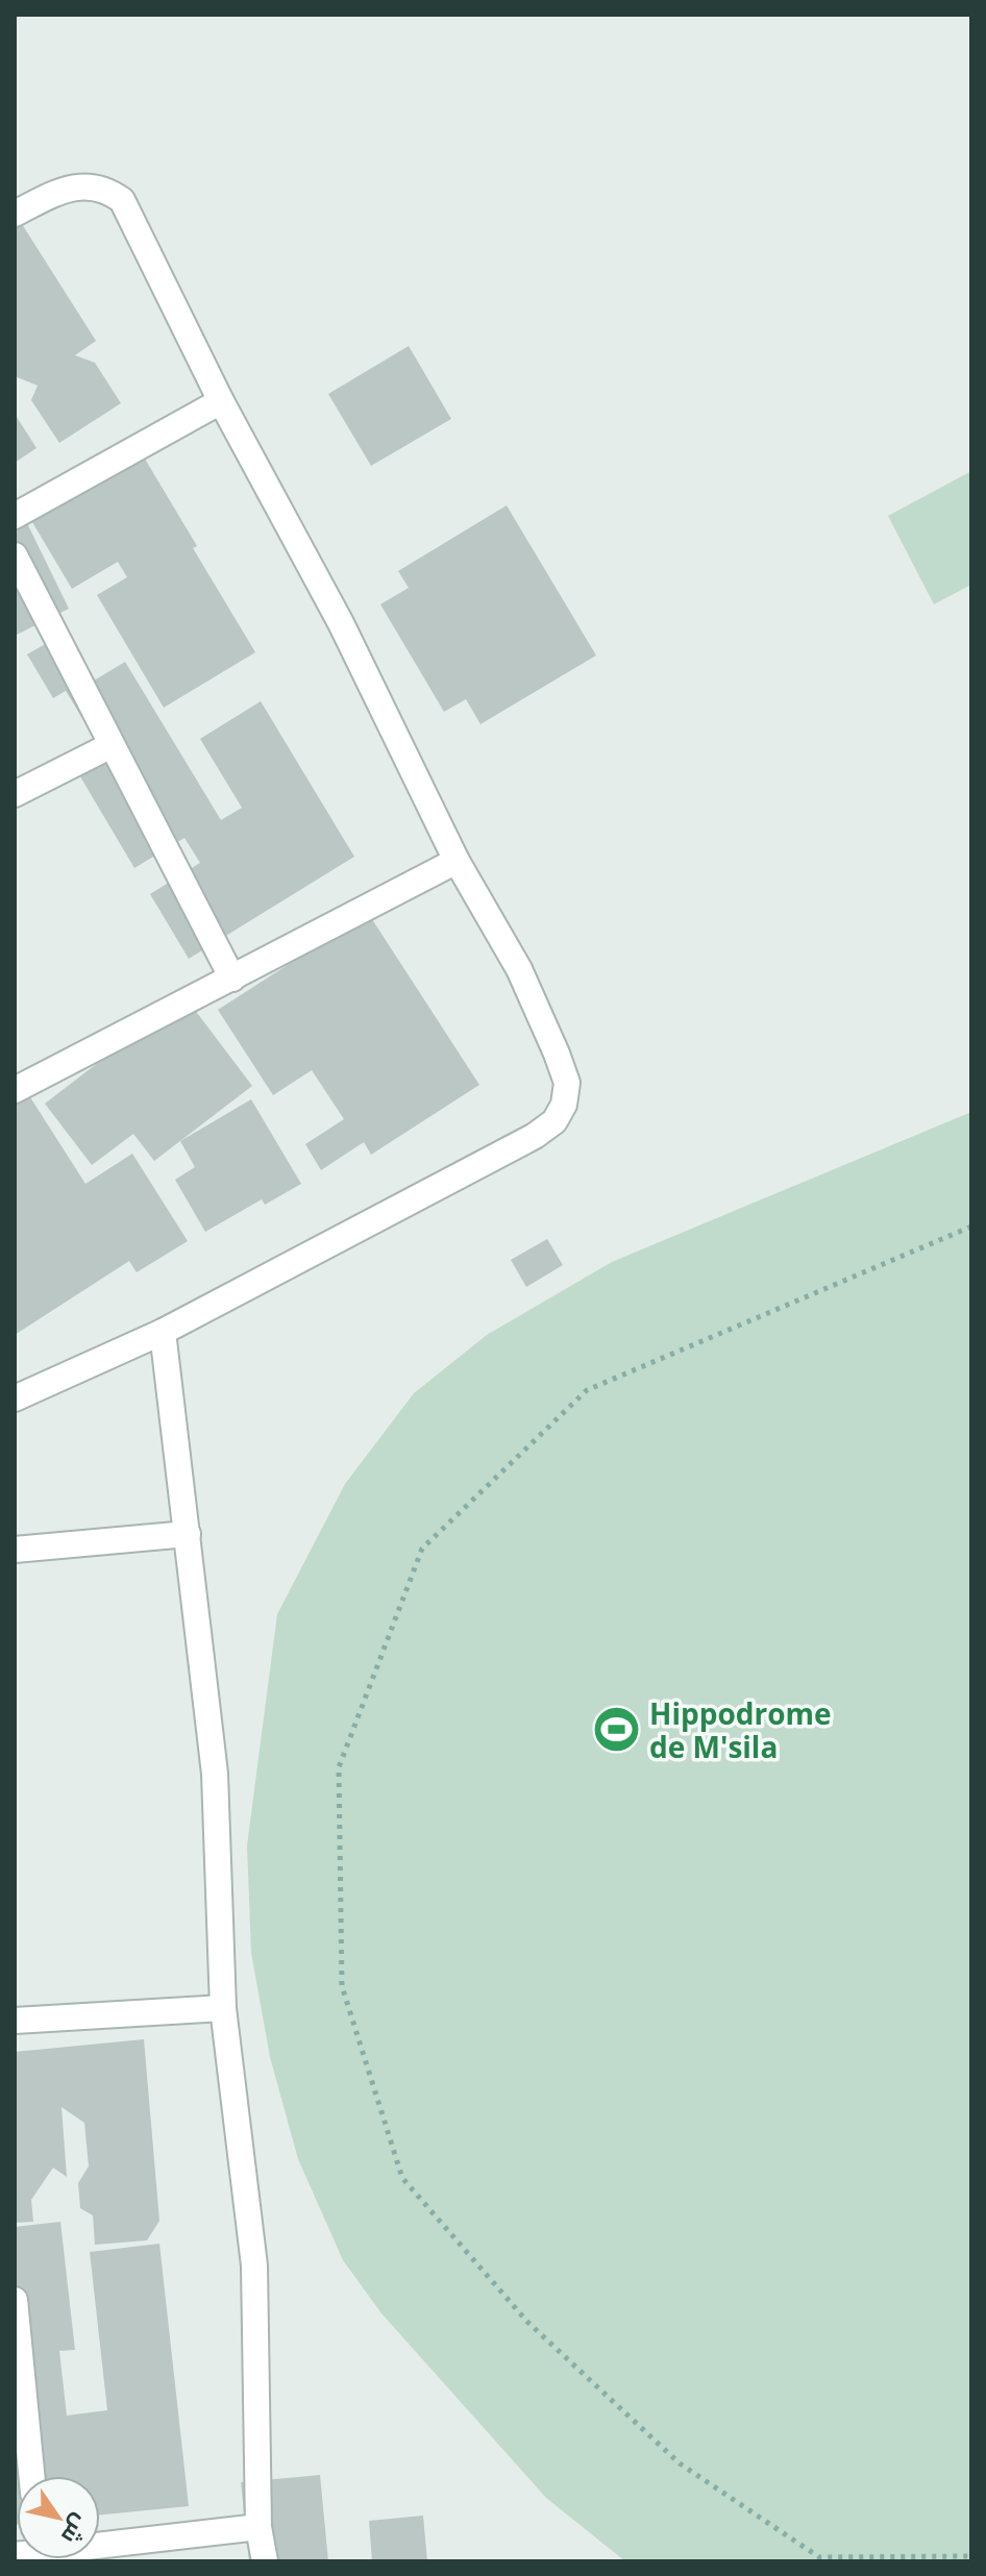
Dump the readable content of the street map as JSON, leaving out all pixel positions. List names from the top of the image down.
{
  "places": {
    "sports": ["Hippodrome de M'sila"]
  },
  "north": "bottom right"
}
